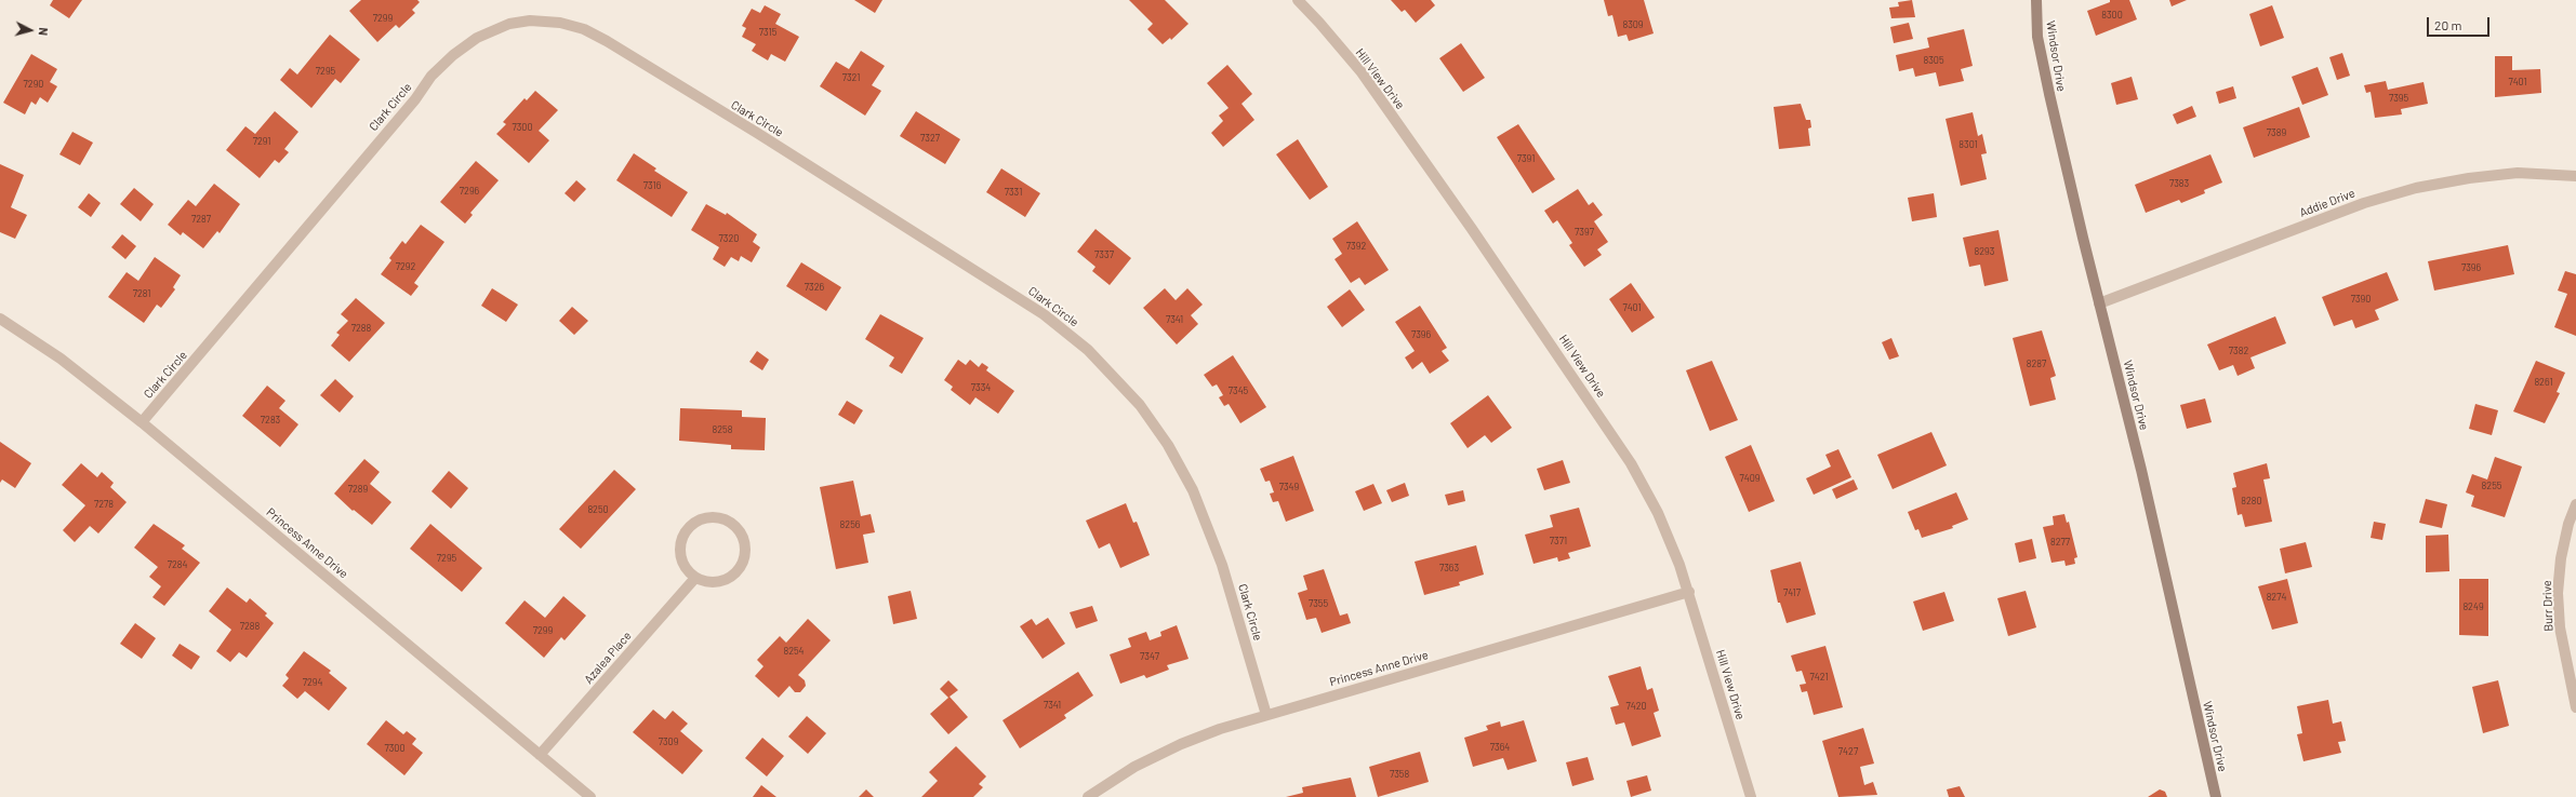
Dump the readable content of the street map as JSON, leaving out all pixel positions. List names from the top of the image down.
{
  "streets": {
    "street": [
      "Windsor Drive",
      "Hill View Drive",
      "Clark Circle",
      "Addie Drive",
      "Princess Anne Drive",
      "Burr Drive",
      "Azalea Place"
    ]
  },
  "crossings": [
    ["Windsor Drive", "Addie Drive"],
    ["Hill View Drive", "Princess Anne Drive"],
    ["Clark Circle", "Princess Anne Drive"],
    ["Princess Anne Drive", "Azalea Place"]
  ],
  "house_numbers": [
    "8300",
    "7299",
    "8309",
    "7315",
    "8305",
    "7295",
    "7321",
    "7401",
    "7290",
    "7395",
    "7300",
    "7389",
    "7327",
    "7291",
    "8301",
    "7391",
    "7383",
    "7316",
    "7296",
    "7331",
    "7287",
    "7397",
    "7320",
    "7392",
    "8293",
    "7337",
    "7292",
    "7396",
    "7326",
    "7281",
    "7390",
    "7401",
    "7341",
    "7288",
    "7396",
    "7382",
    "8287",
    "8261",
    "7334",
    "7345",
    "7283",
    "8258",
    "7409",
    "8255",
    "7349",
    "7289",
    "8280",
    "7278",
    "8250",
    "8256",
    "7371",
    "8277",
    "7295",
    "7284",
    "7363",
    "7417",
    "8274",
    "7355",
    "8249",
    "7288",
    "7299",
    "8254",
    "7347",
    "7421",
    "7294",
    "7341",
    "7420",
    "7309",
    "7364",
    "7300",
    "7427",
    "7358"
  ],
  "scale_bar": "20 m",
  "north": "right"
}
